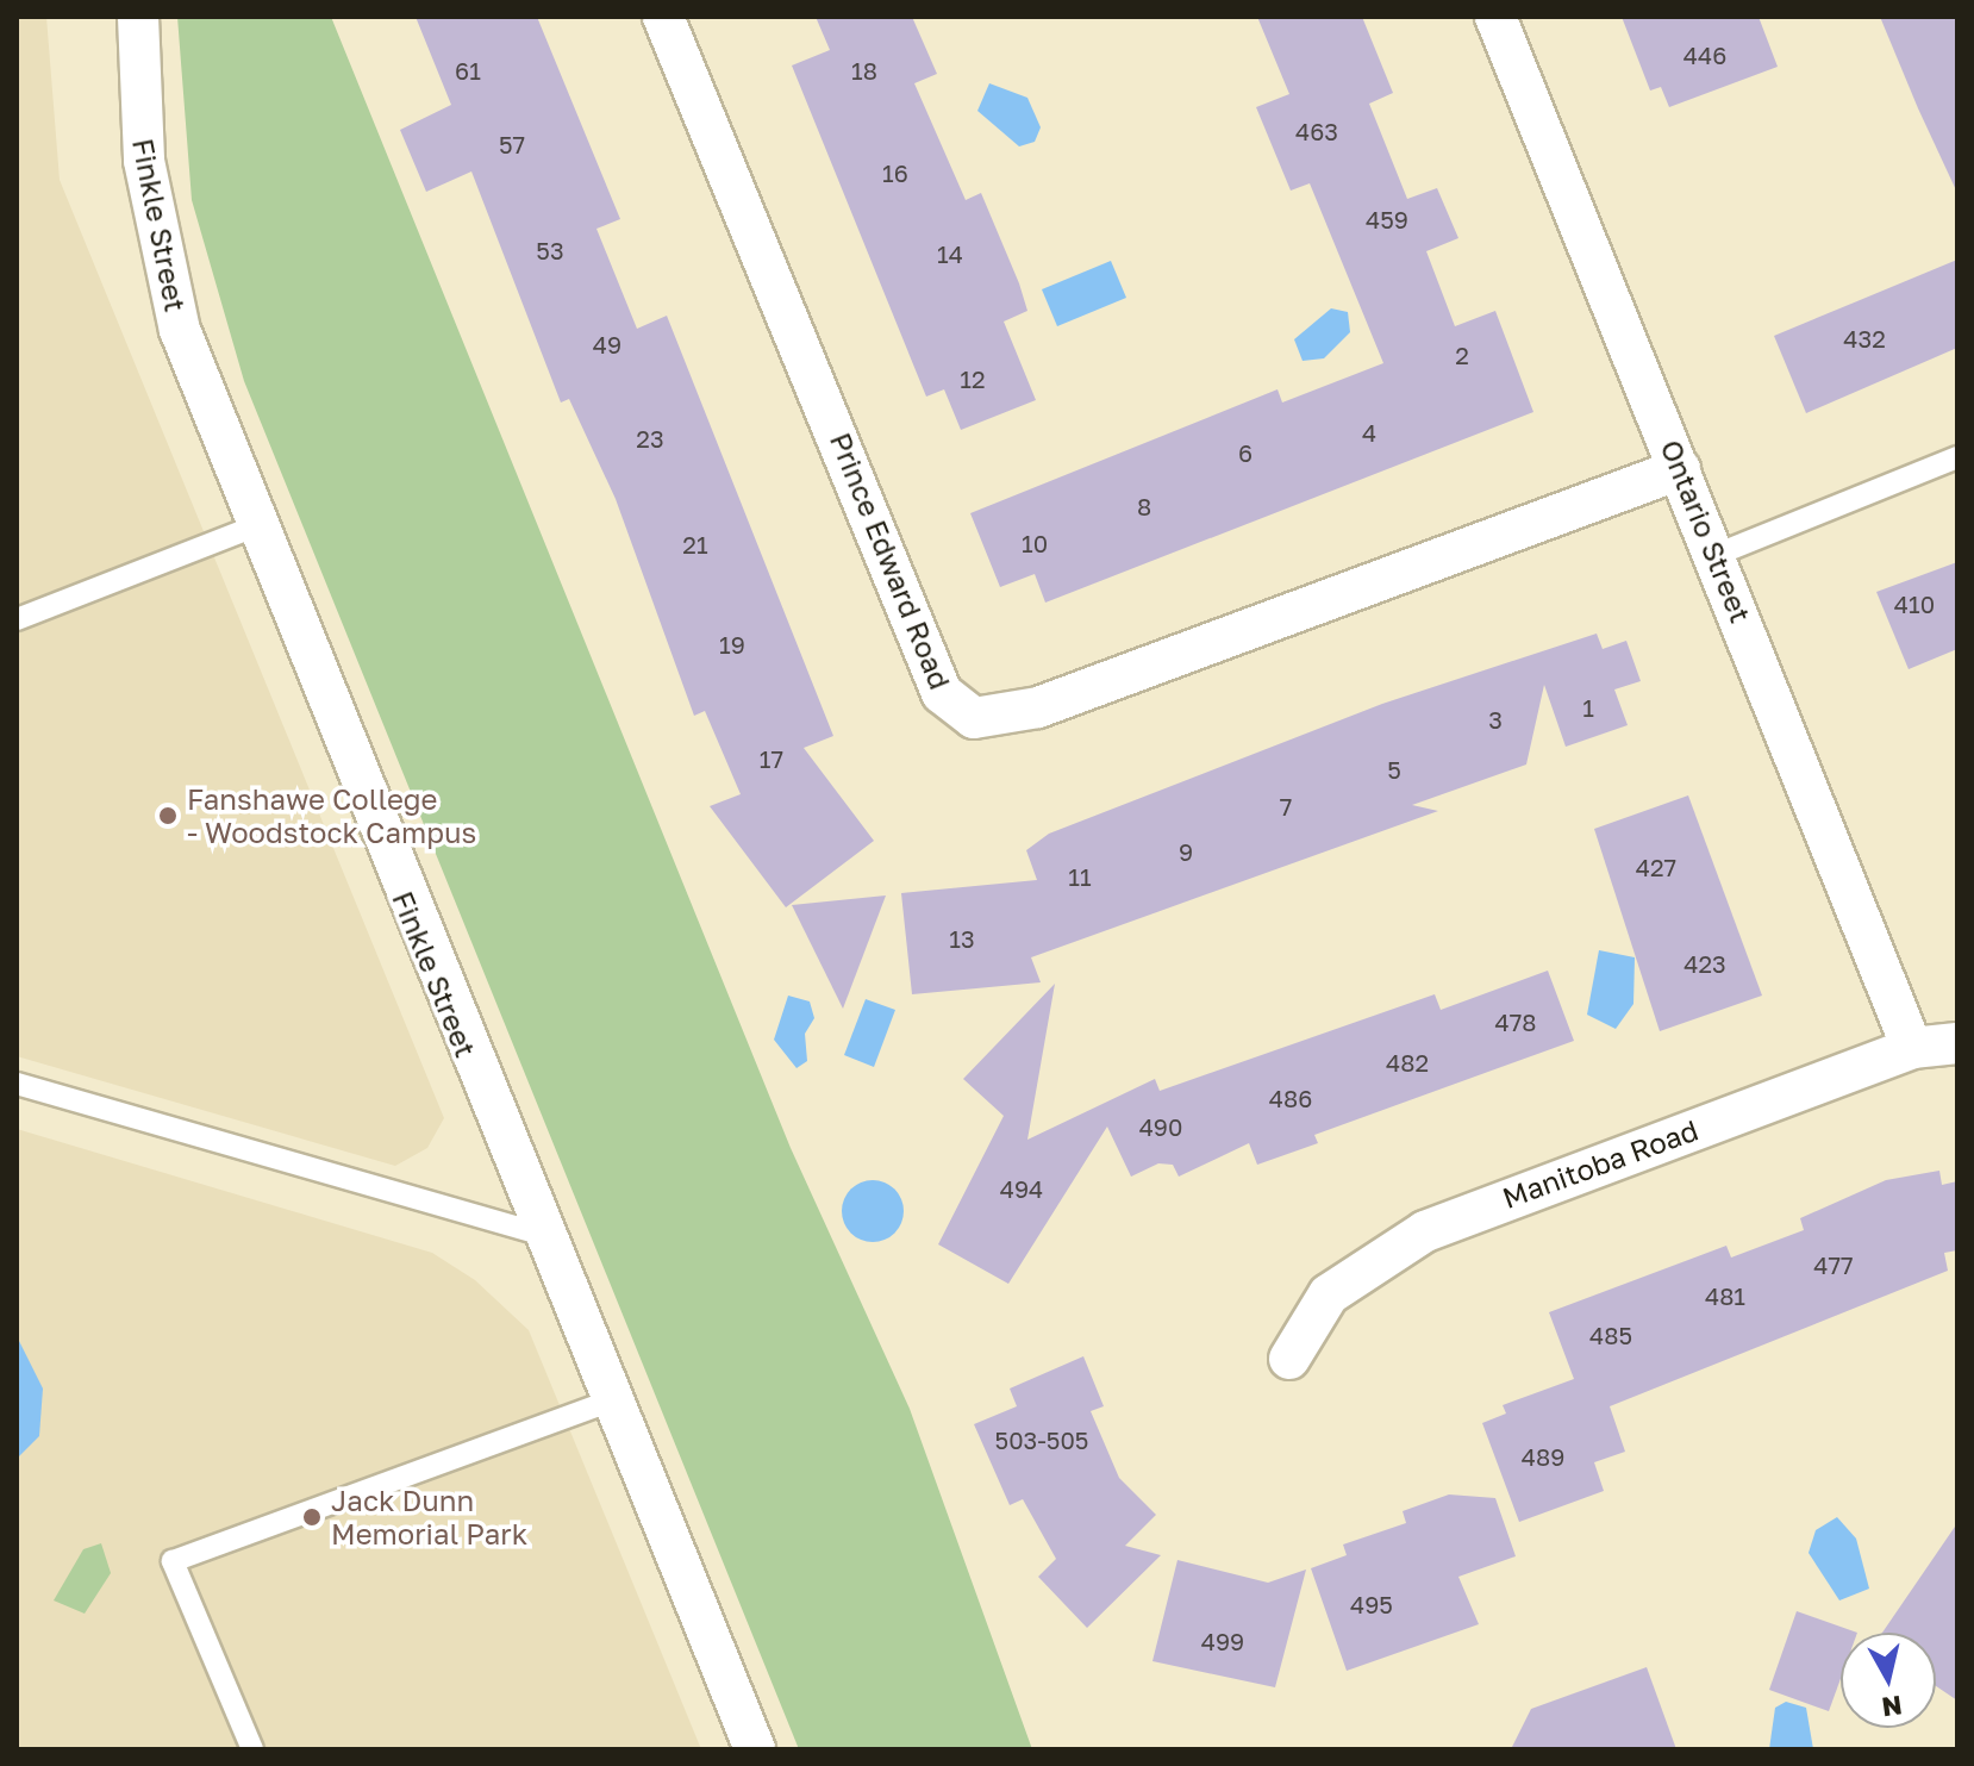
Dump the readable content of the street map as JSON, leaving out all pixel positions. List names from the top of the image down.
{
  "streets": {
    "street": [
      "Finkle Street",
      "Ontario Street",
      "Prince Edward Road",
      "Manitoba Road"
    ]
  },
  "crossings": [
    ["Ontario Street", "Prince Edward Road"],
    ["Ontario Street", "Manitoba Road"]
  ],
  "places": ["Fanshawe College - Woodstock Campus", "Jack Dunn Memorial Park"],
  "house_numbers": [
    "446",
    "61",
    "18",
    "463",
    "57",
    "16",
    "459",
    "53",
    "14",
    "432",
    "49",
    "2",
    "12",
    "4",
    "23",
    "6",
    "8",
    "10",
    "21",
    "410",
    "19",
    "1",
    "3",
    "17",
    "5",
    "7",
    "9",
    "427",
    "11",
    "13",
    "423",
    "478",
    "482",
    "486",
    "490",
    "494",
    "477",
    "481",
    "485",
    "503-505",
    "489",
    "495",
    "499"
  ],
  "north": "bottom"
}
